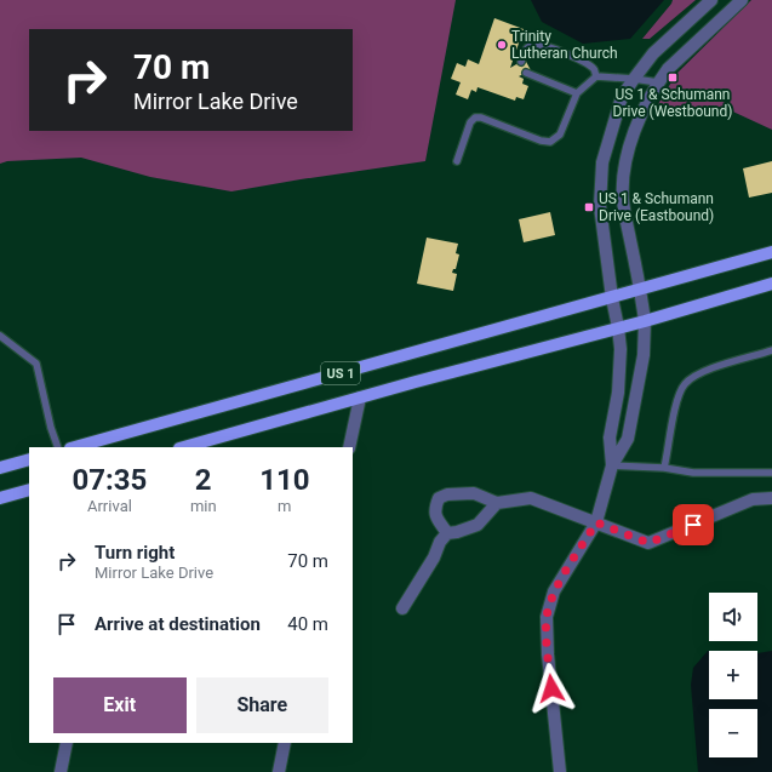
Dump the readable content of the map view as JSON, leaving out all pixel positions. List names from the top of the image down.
{
  "streets": {
    "main road": ["US 1"]
  },
  "places": {
    "other": ["Trinity Lutheran Church"],
    "transit": ["US 1 & Schumann Drive (Westbound)", "US 1 & Schumann Drive (Eastbound)"]
  },
  "page": {
    "turn": ["70 m", "Mirror Lake Drive"],
    "eta": [
      "07:35",
      "Arrival",
      "2",
      "min",
      "110",
      "m"
    ],
    "list": [
      {
        "name": "Turn right",
        "note": "Mirror Lake Drive",
        "value": "70 m"
      },
      {
        "name": "Arrive at destination",
        "value": "40 m"
      }
    ],
    "map_buttons": ["+", "−"],
    "buttons": ["Exit", "Share"]
  }
}
